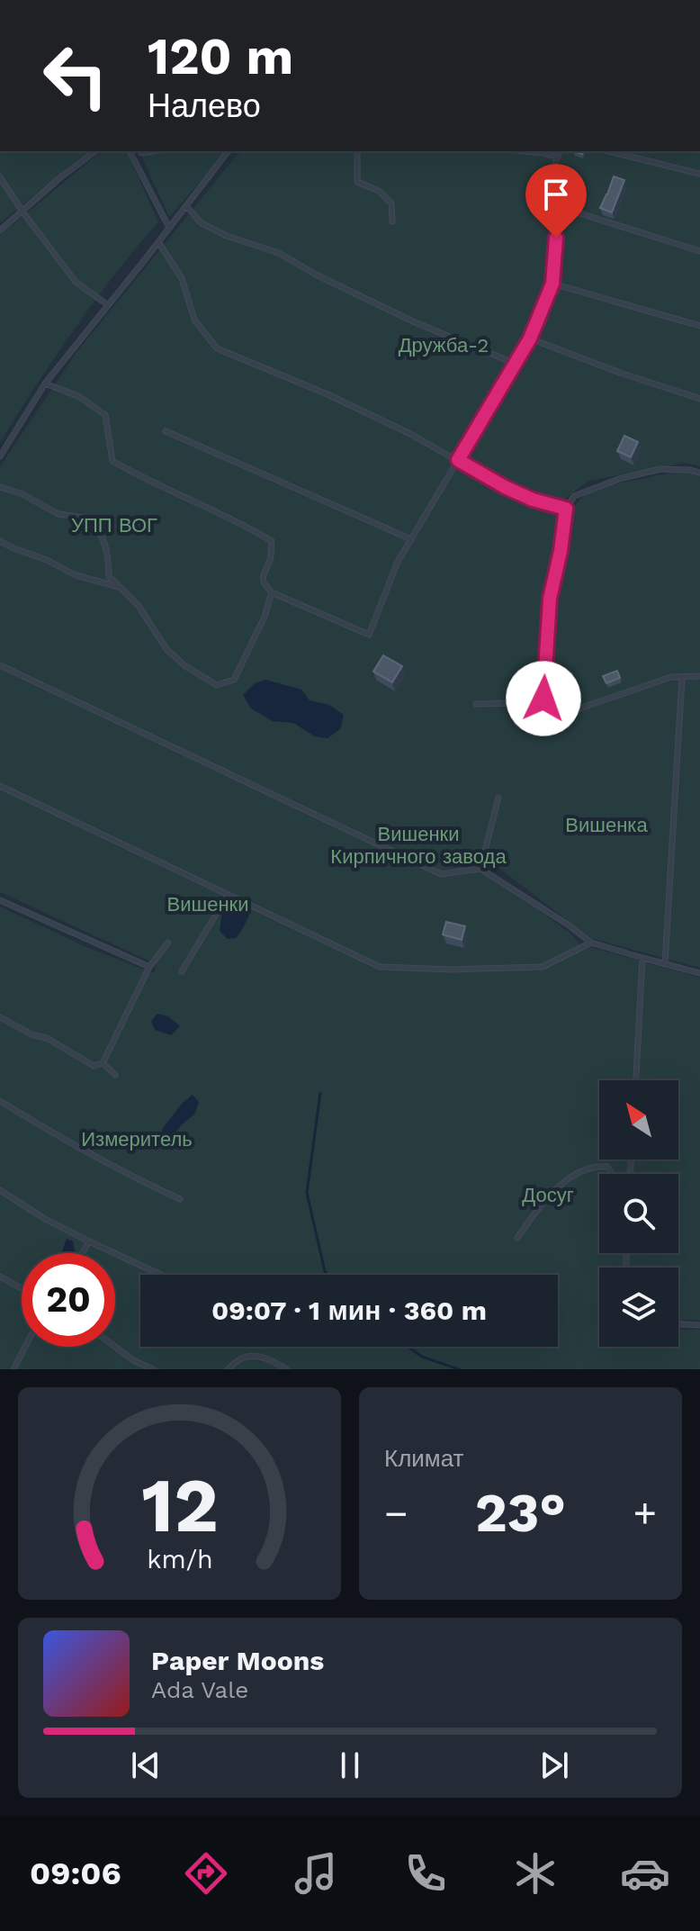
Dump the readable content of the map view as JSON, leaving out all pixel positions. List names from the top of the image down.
{
  "parks": [
    "Дружба-2",
    "УПП ВОГ",
    "Вишенка",
    "Вишенки Кирпичного завода",
    "Вишенки",
    "Измеритель",
    "Досуг"
  ],
  "north": "top left",
  "page": {
    "turn": ["120 m", "Налево"],
    "limit": "20",
    "trip": "09:07 · 1 мин · 360 m",
    "tile": "Климат",
    "heat": ["−", "23°", "+"],
    "song": ["Paper Moons", "Ada Vale"],
    "tabs": "09:06",
    "gauge": ["12", "km/h"]
  }
}
